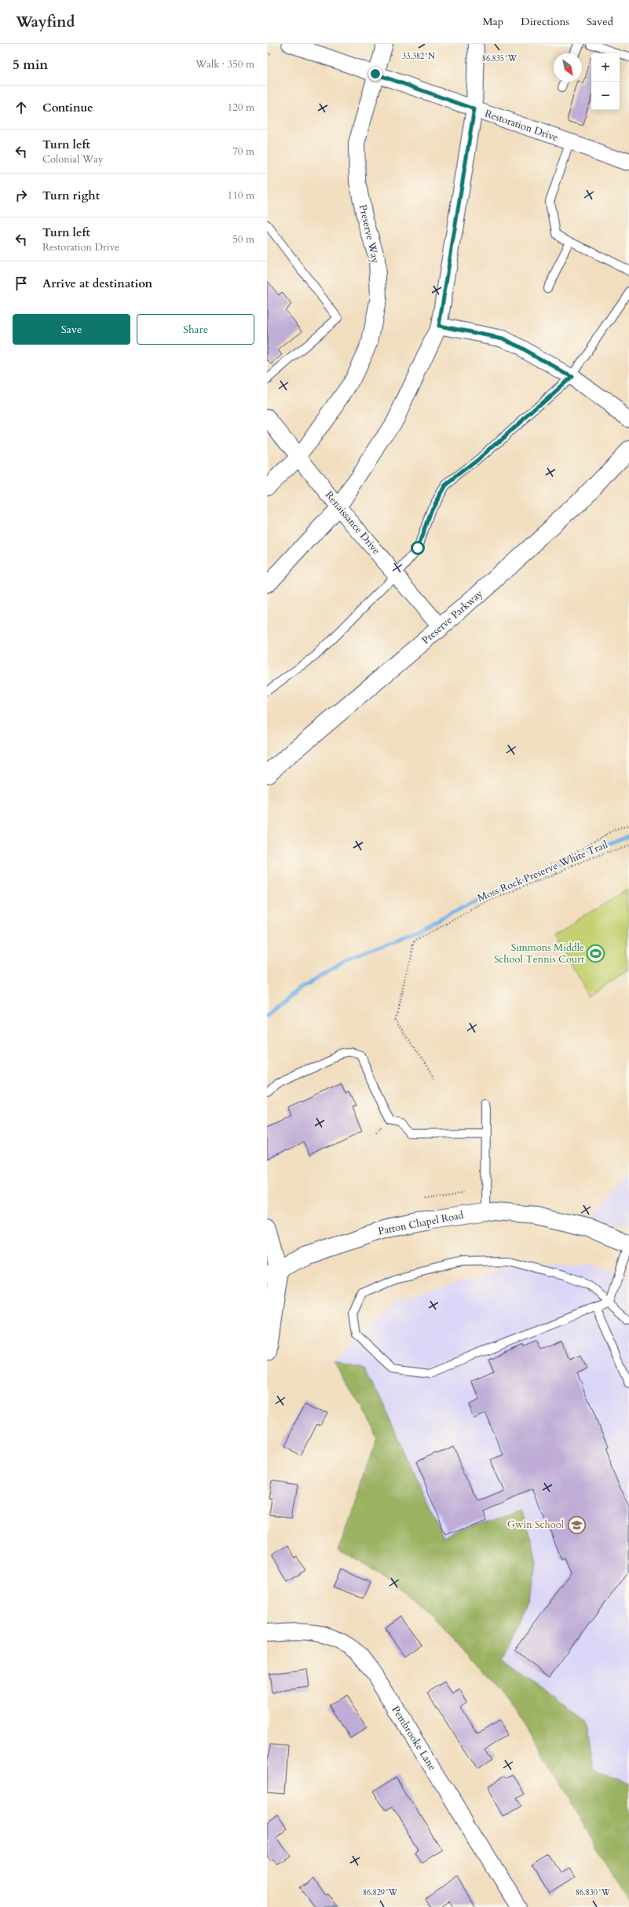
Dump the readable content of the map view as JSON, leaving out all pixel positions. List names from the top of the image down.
{
  "streets": {
    "street": [
      "Restoration Drive",
      "Preserve Way",
      "Renaissance Drive",
      "Preserve Parkway",
      "Patton Chapel Road",
      "Pembrooke Lane"
    ],
    "path": ["Moss Rock Preserve White Trail"]
  },
  "crossings": [
    ["Restoration Drive", "Preserve Way"],
    ["Preserve Way", "Renaissance Drive"],
    ["Renaissance Drive", "Preserve Parkway"]
  ],
  "places": {
    "sports": ["Simmons Middle School Tennis Court"],
    "school or university": ["Gwin School"]
  },
  "north": "bottom right",
  "page": {
    "header": "Wayfind",
    "nav": ["Map", "Directions", "Saved"],
    "heading": ["5 min", "Walk · 350 m"],
    "map_buttons": ["+", "−"],
    "list": [
      ["Continue", "120 m"],
      ["Turn left", "Colonial Way", "70 m"],
      ["Turn right", "110 m"],
      ["Turn left", "Restoration Drive", "50 m"],
      "Arrive at destination"
    ],
    "buttons": ["Save", "Share"]
  },
  "coordinates": [
    "33.382°N",
    "86.835°W",
    "86.829°W",
    "86.830°W"
  ]
}
